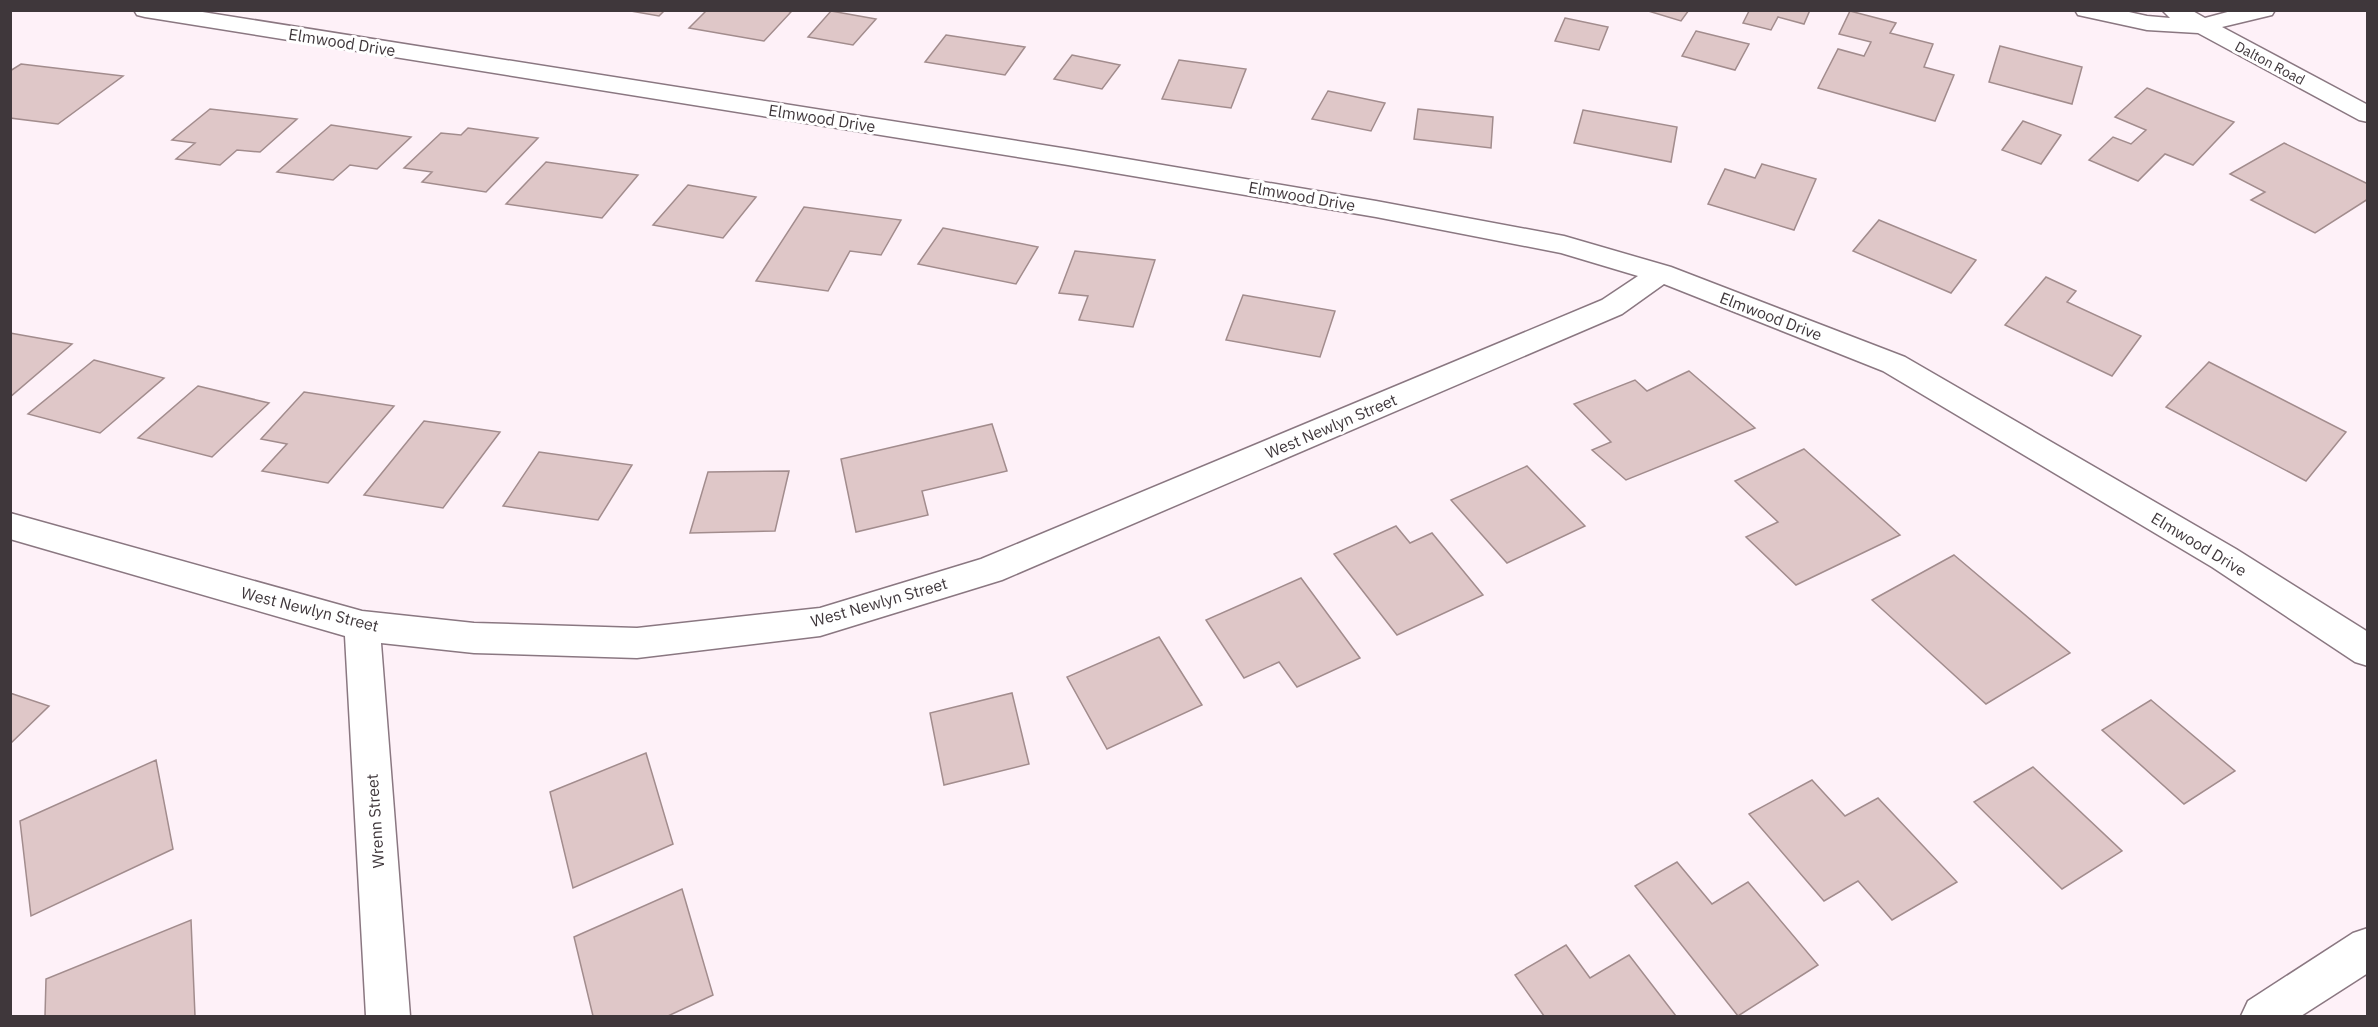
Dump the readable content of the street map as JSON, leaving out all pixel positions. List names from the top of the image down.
{
  "streets": {
    "street": [
      "Elmwood Drive",
      "Dalton Road",
      "West Newlyn Street",
      "Wrenn Street"
    ]
  },
  "crossings": [
    ["Elmwood Drive", "West Newlyn Street"],
    ["West Newlyn Street", "Wrenn Street"]
  ]
}
